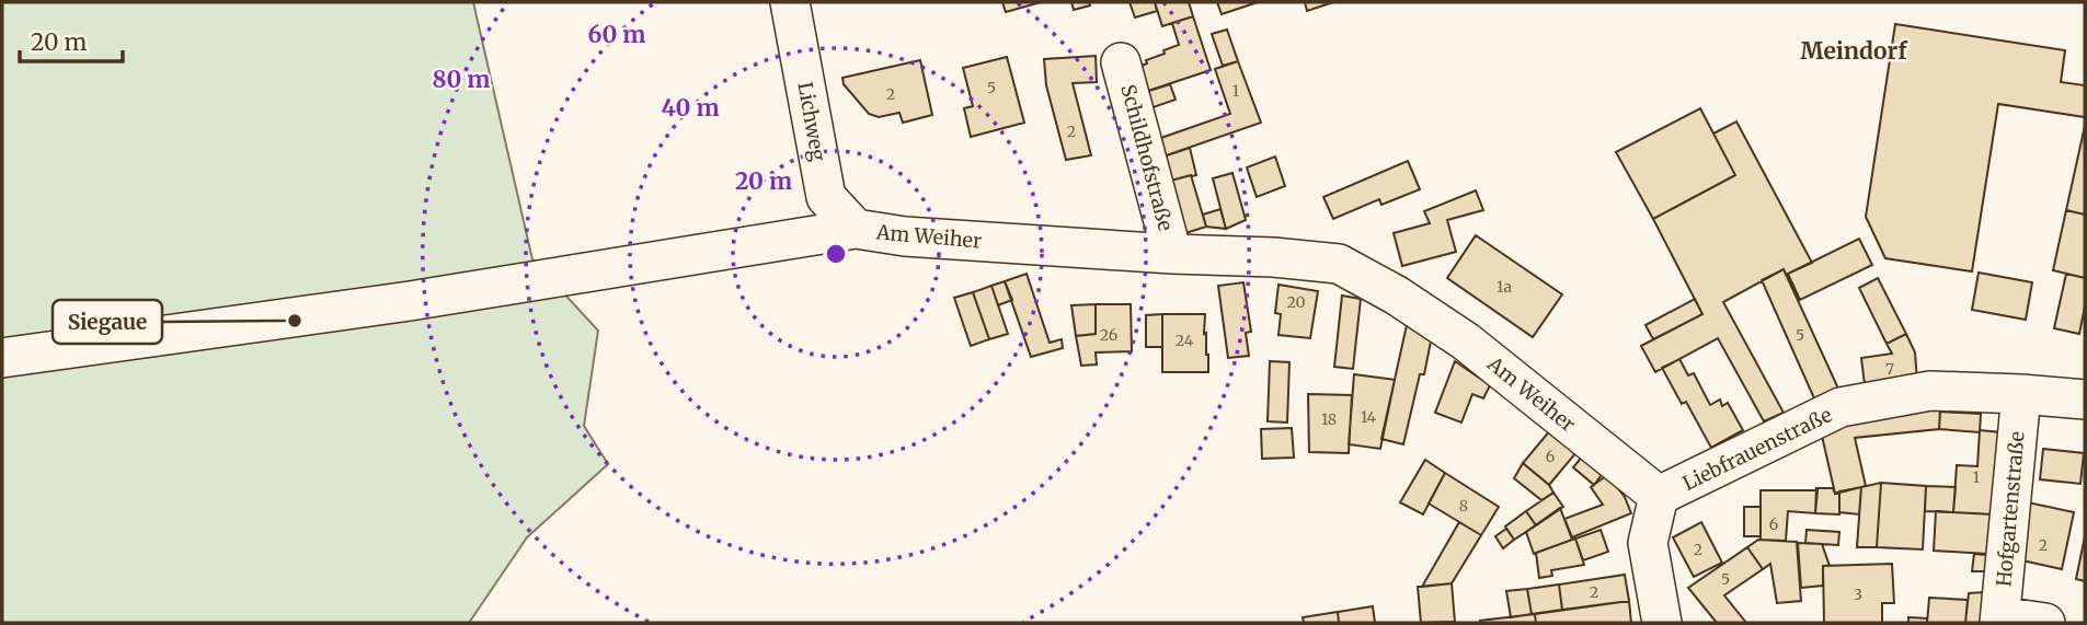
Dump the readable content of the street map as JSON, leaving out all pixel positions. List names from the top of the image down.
{
  "streets": {
    "street": [
      "Lichweg",
      "Schildhofstraße",
      "Am Weiher",
      "Liebfrauenstraße",
      "Hofgartenstraße"
    ]
  },
  "crossings": [
    ["Lichweg", "Am Weiher"],
    ["Schildhofstraße", "Am Weiher"],
    ["Am Weiher", "Liebfrauenstraße"],
    ["Liebfrauenstraße", "Hofgartenstraße"]
  ],
  "districts": ["Meindorf"],
  "places": ["Siegaue"],
  "house_numbers": [
    "5",
    "1",
    "2",
    "2",
    "1a",
    "20",
    "26",
    "5",
    "24",
    "7",
    "14",
    "18",
    "6",
    "1",
    "8",
    "6",
    "2",
    "2",
    "5",
    "2",
    "3"
  ],
  "scale_bar": "20 m",
  "rings": [
    "60 m",
    "80 m",
    "40 m",
    "20 m"
  ]
}
